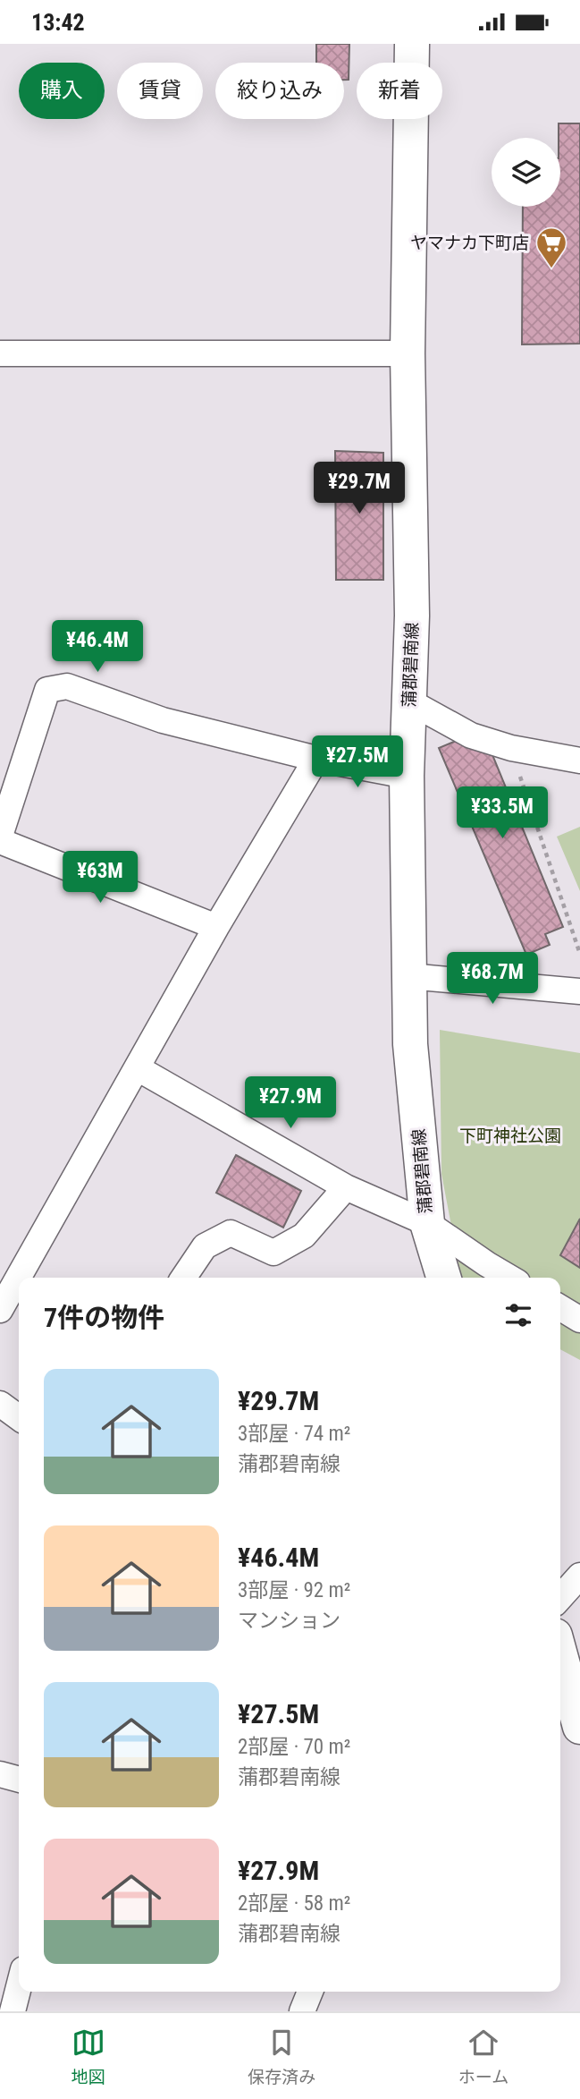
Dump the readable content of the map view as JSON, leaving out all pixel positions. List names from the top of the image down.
{
  "streets": {
    "main road": ["蒲郡碧南線"]
  },
  "parks": ["下町神社公園"],
  "places": {
    "supermarket": ["ヤマナカ下町店"]
  },
  "page": {
    "status": "13:42",
    "chip": [
      "購入",
      "賃貸",
      "絞り込み",
      "新着"
    ],
    "price": [
      "¥29.7M",
      "¥46.4M",
      "¥27.5M",
      "¥33.5M",
      "¥63M",
      "¥68.7M",
      "¥27.9M"
    ],
    "heading": "7件の物件",
    "list": [
      {
        "name": "¥29.7M",
        "note": "3部屋 · 74 m² · 蒲郡碧南線"
      },
      {
        "name": "¥46.4M",
        "note": "3部屋 · 92 m² · マンション"
      },
      {
        "name": "¥27.5M",
        "note": "2部屋 · 70 m² · 蒲郡碧南線"
      },
      {
        "name": "¥27.9M",
        "note": "2部屋 · 58 m² · 蒲郡碧南線"
      }
    ],
    "tabs": ["地図", "保存済み", "ホーム"]
  }
}
